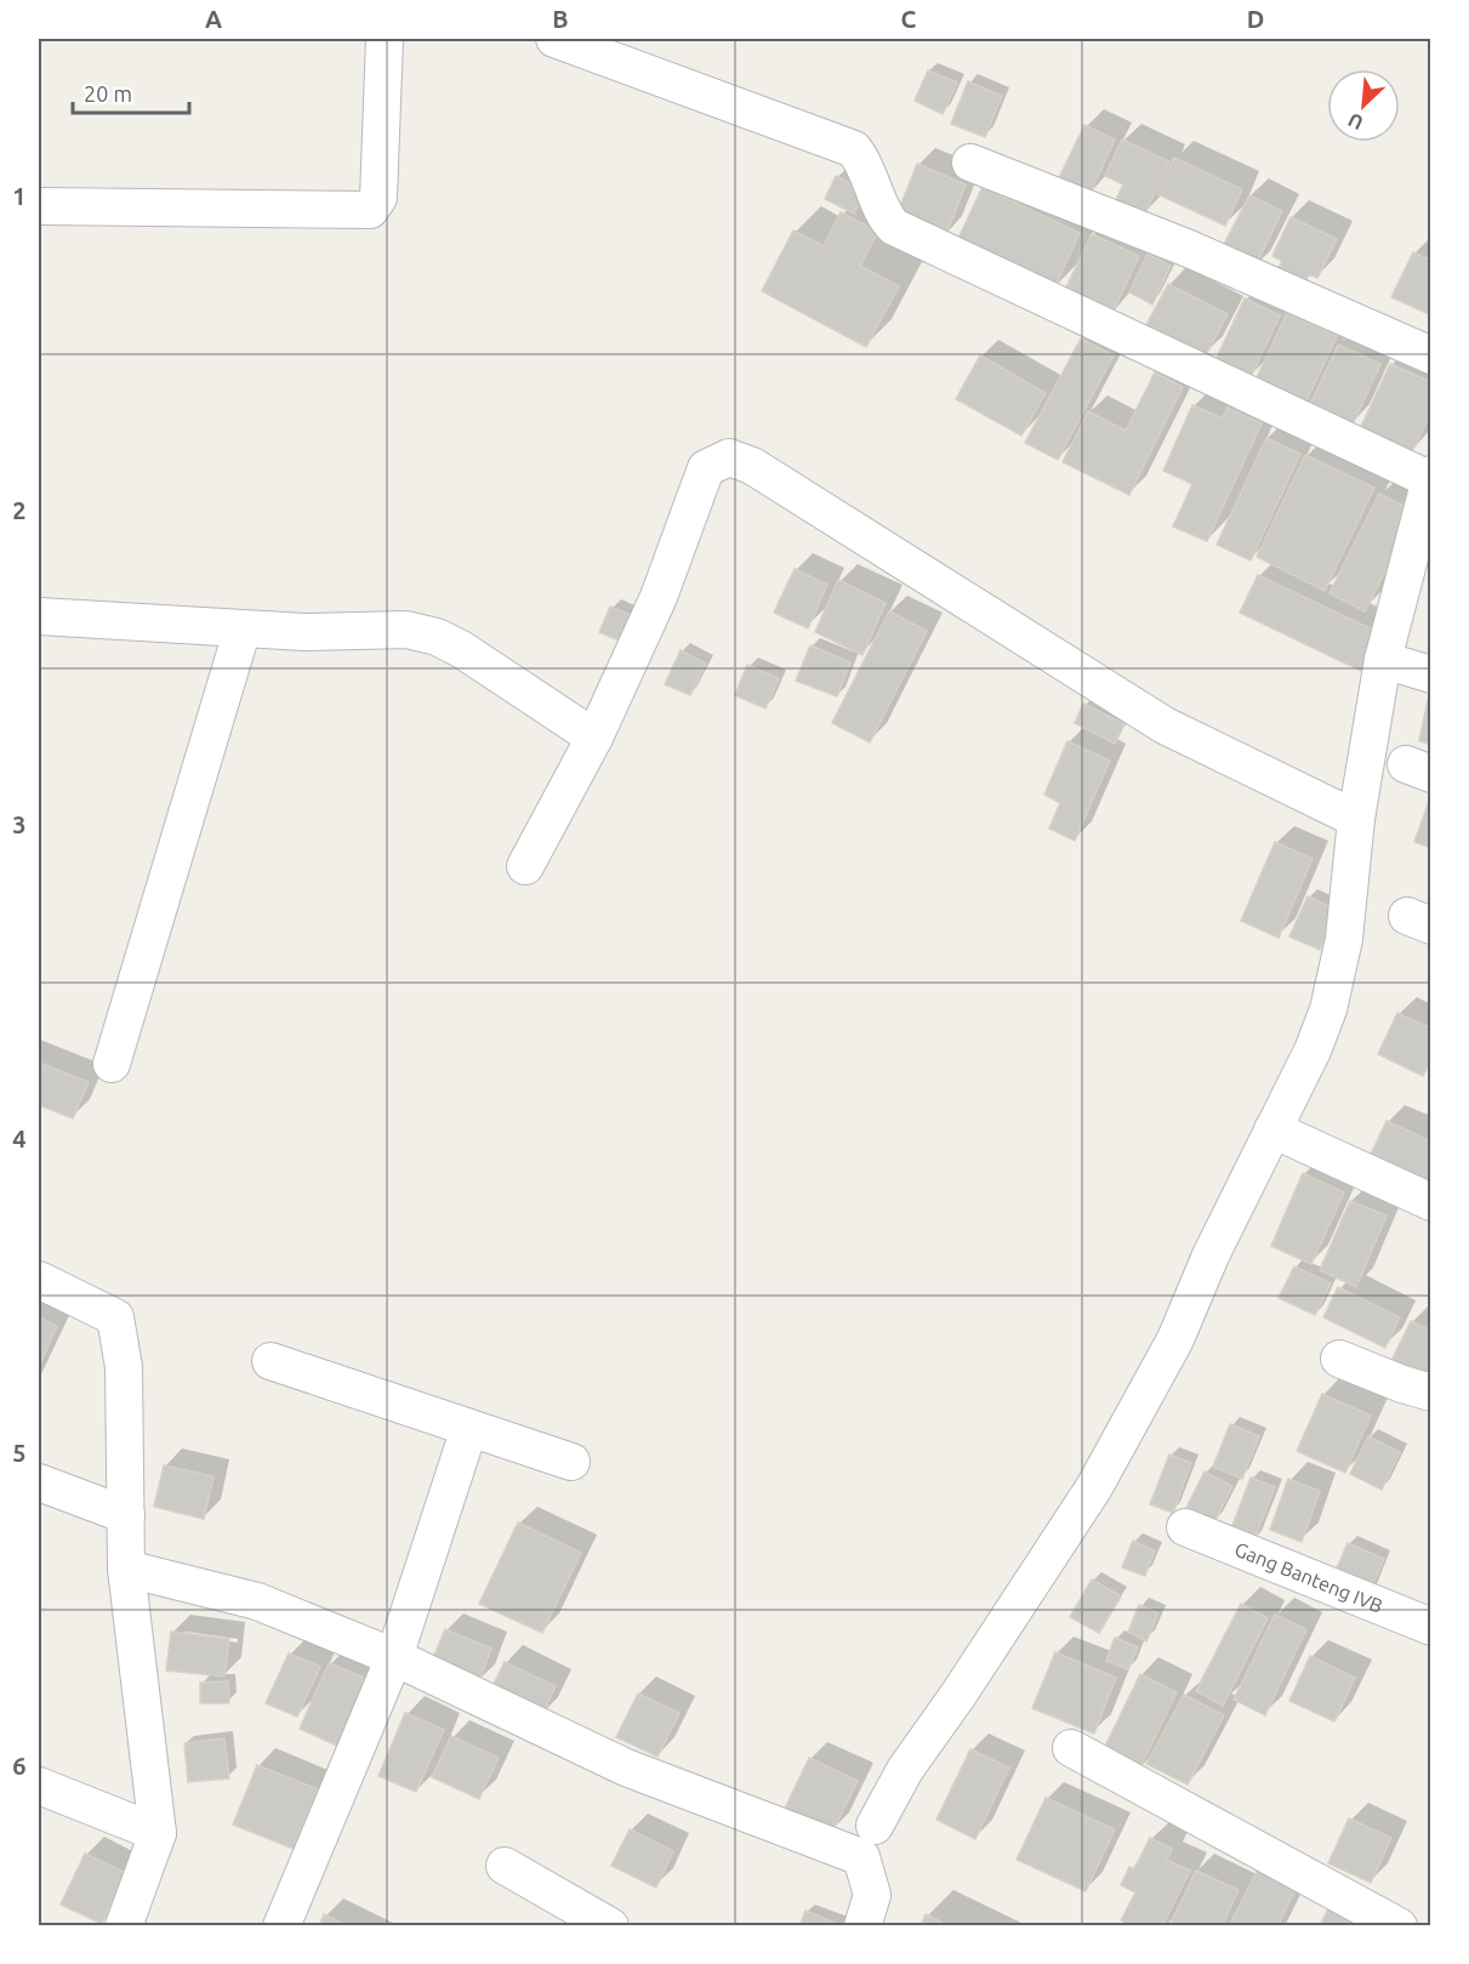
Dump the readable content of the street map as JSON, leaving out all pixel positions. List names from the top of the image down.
{
  "streets": {
    "street": ["Gang Banteng IVB"]
  },
  "scale_bar": "20 m",
  "north": "bottom left",
  "grid": {
    "columns": [
      "A",
      "B",
      "C",
      "D"
    ],
    "rows": [
      "1",
      "2",
      "3",
      "4",
      "5",
      "6"
    ]
  }
}
